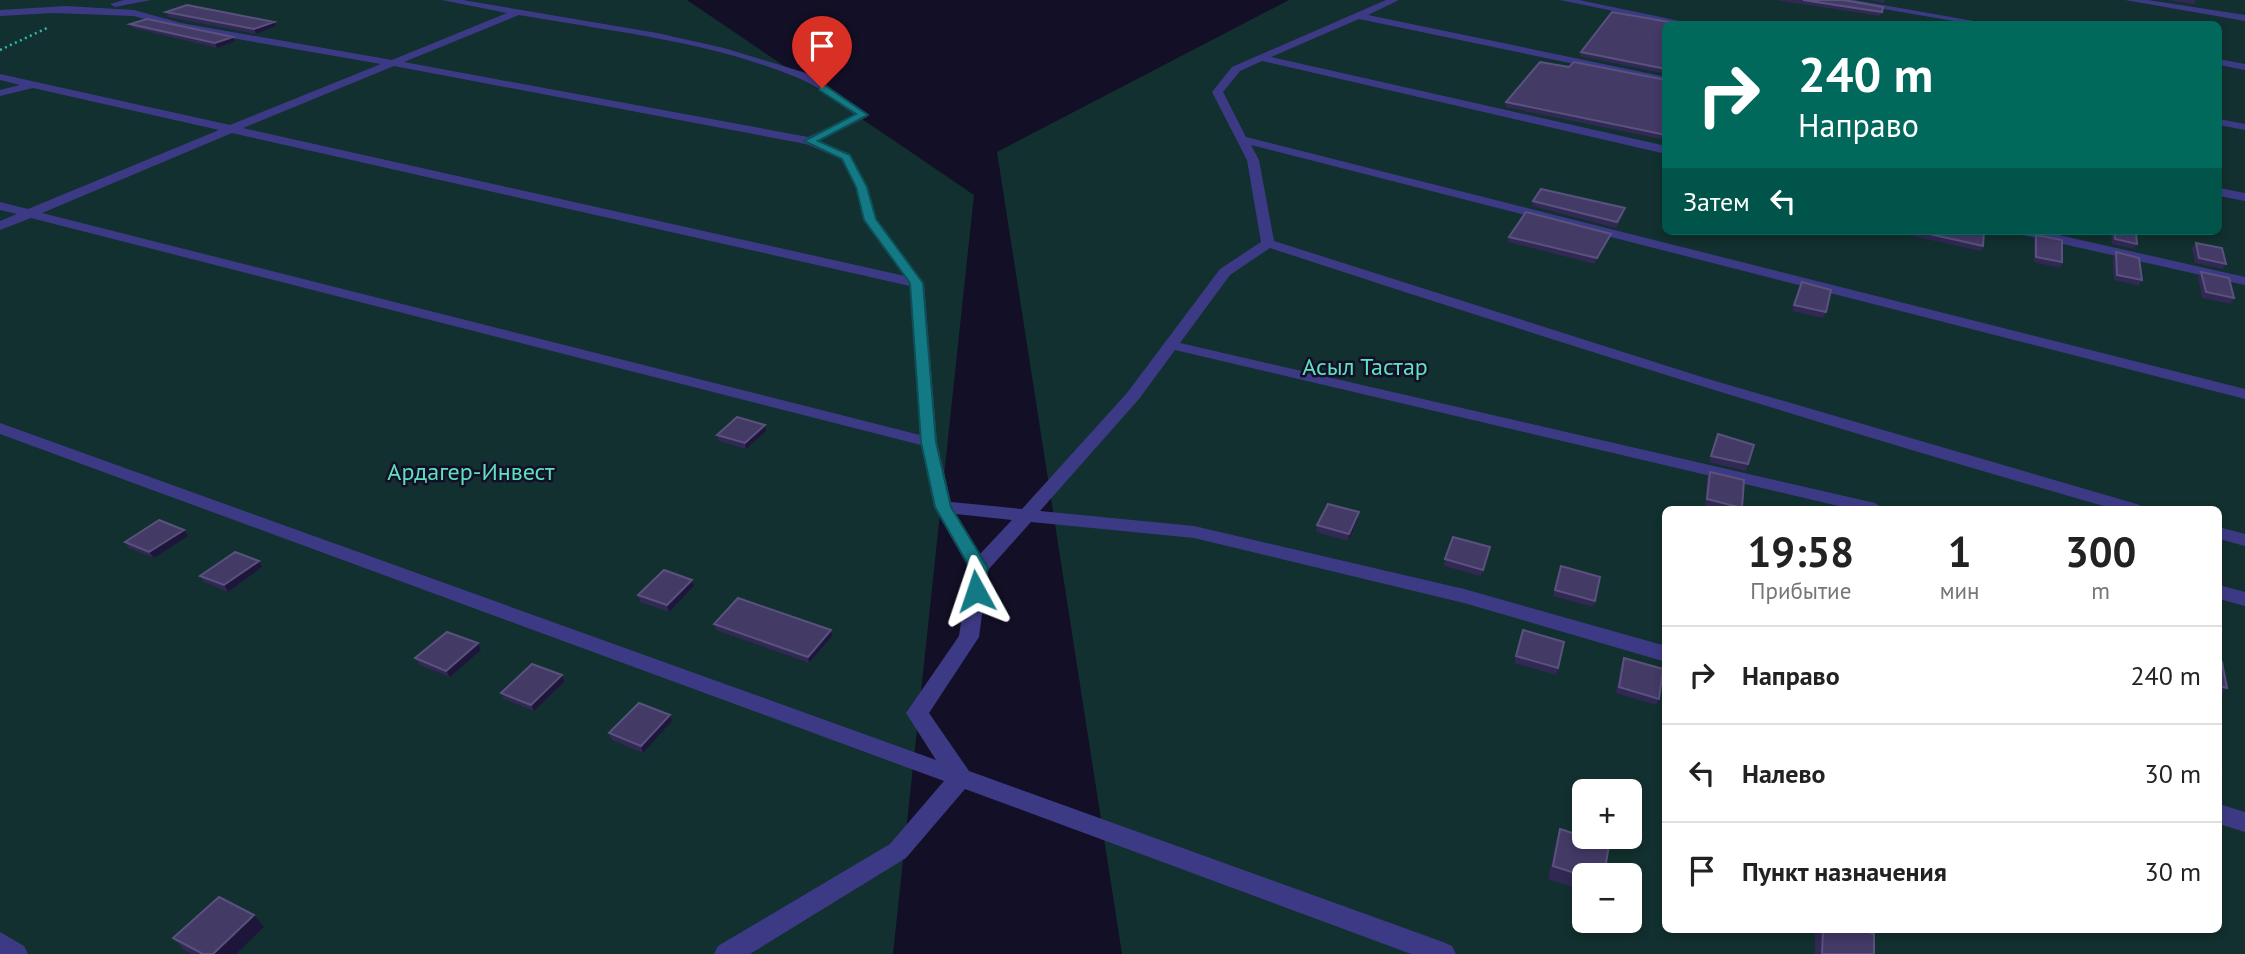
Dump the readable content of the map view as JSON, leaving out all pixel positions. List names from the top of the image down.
{
  "parks": ["Асыл Тастар", "Ардагер-Инвест"],
  "page": {
    "turn": ["240 m", "Направо"],
    "then": "Затем",
    "eta": [
      "19:58",
      "Прибытие",
      "1",
      "мин",
      "300",
      "m"
    ],
    "list": [
      {
        "name": "Направо",
        "value": "240 m"
      },
      {
        "name": "Налево",
        "value": "30 m"
      },
      {
        "name": "Пункт назначения",
        "value": "30 m"
      }
    ],
    "map_buttons": ["+", "−"]
  }
}
